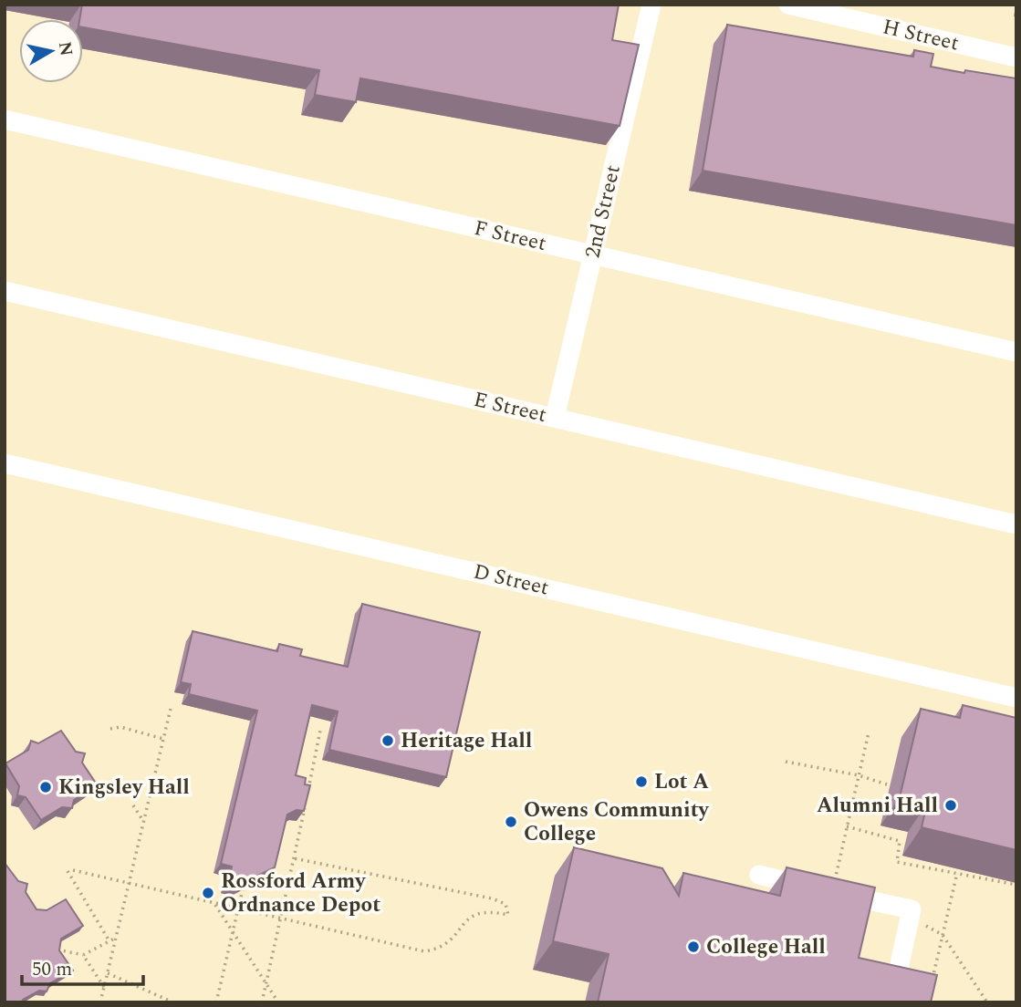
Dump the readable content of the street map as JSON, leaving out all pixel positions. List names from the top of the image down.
{
  "streets": {
    "street": [
      "H Street",
      "2nd Street",
      "F Street",
      "E Street",
      "D Street"
    ]
  },
  "crossings": [
    ["2nd Street", "F Street"],
    ["2nd Street", "E Street"]
  ],
  "places": [
    "Heritage Hall",
    "Lot A",
    "Kingsley Hall",
    "Alumni Hall",
    "Owens Community College",
    "Rossford Army Ordnance Depot",
    "College Hall"
  ],
  "scale_bar": "50 m",
  "north": "right"
}
